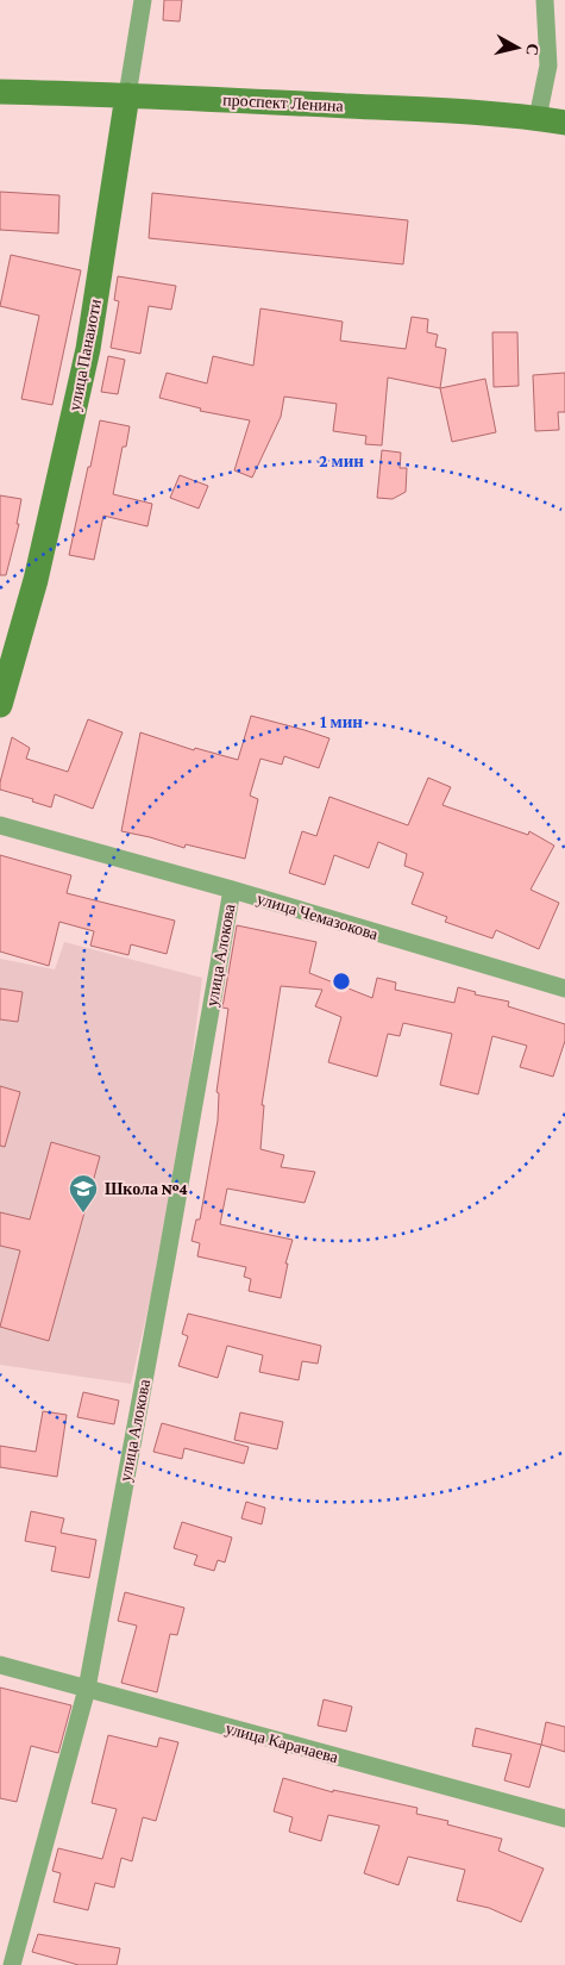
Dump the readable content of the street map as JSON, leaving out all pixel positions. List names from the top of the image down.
{
  "streets": {
    "street": [
      "проспект Ленина",
      "улица Панаиоти",
      "улица Чемазокова",
      "улица Алокова",
      "улица Карачаева"
    ]
  },
  "crossings": [
    ["проспект Ленина", "улица Панаиоти"],
    ["улица Чемазокова", "улица Алокова"],
    ["улица Алокова", "улица Карачаева"]
  ],
  "places": {
    "school or university": ["Школа №4"]
  },
  "north": "right",
  "rings": ["2 мин", "1 мин"]
}
